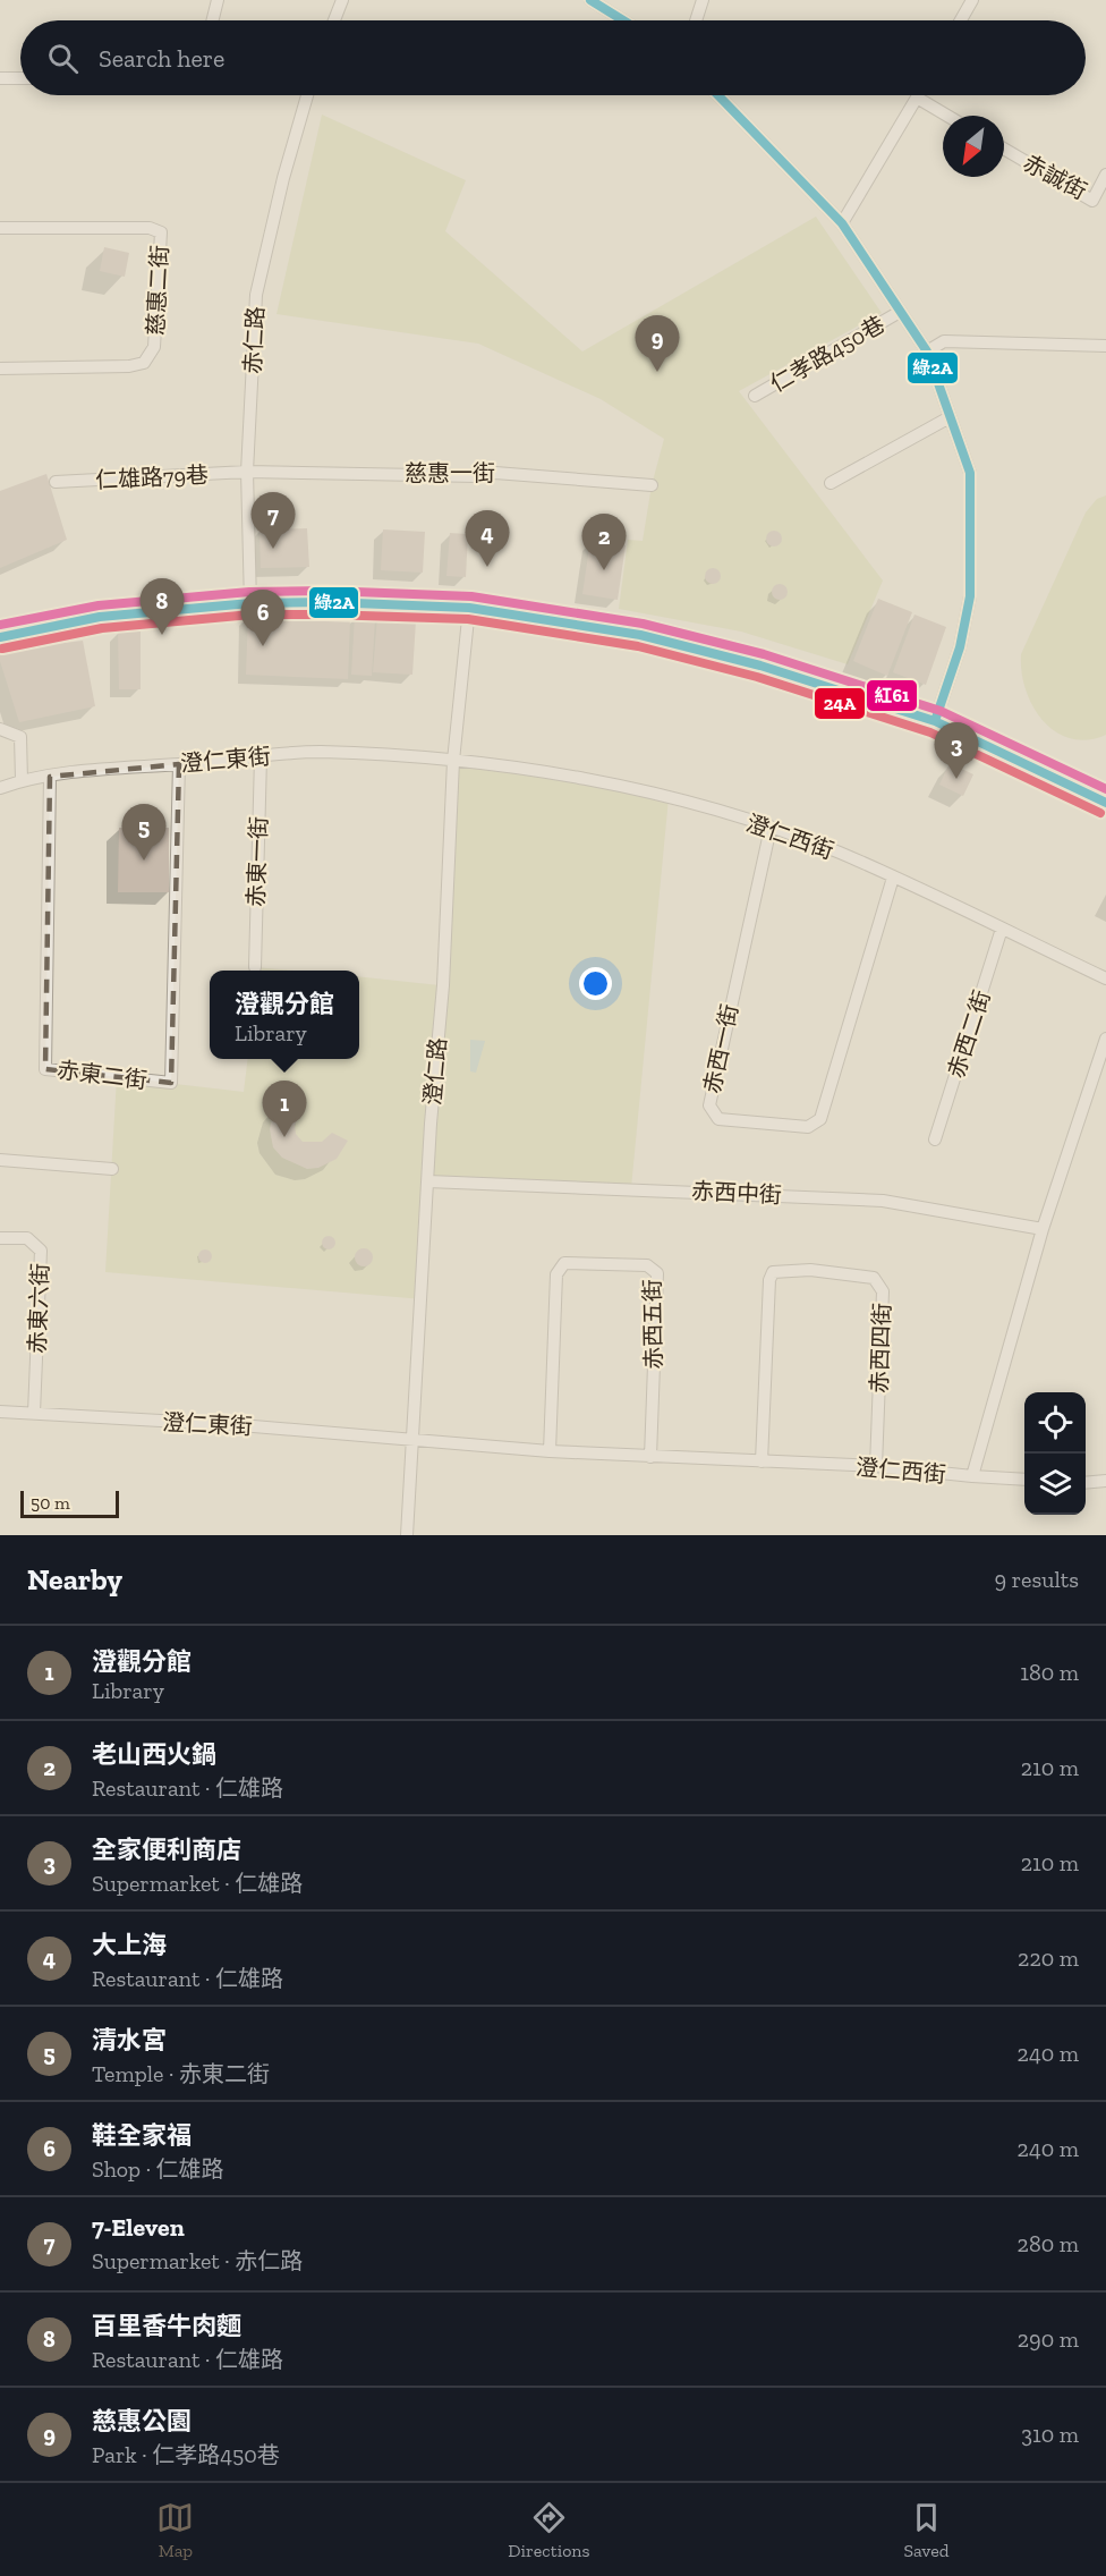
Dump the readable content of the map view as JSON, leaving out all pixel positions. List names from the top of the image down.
{
  "streets": {
    "street": [
      "赤誠街",
      "慈惠二街",
      "赤仁路",
      "仁孝路450巷",
      "慈惠一街",
      "仁雄路79巷",
      "澄仁東街",
      "澄仁西街",
      "赤東一街",
      "赤西二街",
      "赤西一街",
      "澄仁路",
      "赤東二街",
      "赤西中街",
      "赤東六街",
      "赤西五街",
      "赤西四街"
    ]
  },
  "crossings": [
    ["赤仁路", "慈惠一街"],
    ["赤仁路", "仁雄路79巷"],
    ["慈惠一街", "仁雄路79巷"],
    ["澄仁東街", "澄仁西街"],
    ["澄仁東街", "赤東一街"],
    ["澄仁東街", "澄仁路"],
    ["澄仁東街", "赤東二街"],
    ["澄仁東街", "赤東六街"],
    ["澄仁西街", "赤西二街"],
    ["澄仁西街", "赤西一街"],
    ["澄仁西街", "澄仁路"],
    ["澄仁西街", "赤西中街"],
    ["澄仁西街", "赤西五街"],
    ["澄仁西街", "赤西四街"],
    ["澄仁路", "赤西中街"]
  ],
  "lines": ["transit line 綠2A", "transit line 紅61", "transit line 24A"],
  "scale_bar": "50 m",
  "north": "bottom left",
  "page": {
    "search": "Search here",
    "pins": [
      "9",
      "7",
      "4",
      "2",
      "8",
      "6",
      "3",
      "5",
      "1"
    ],
    "popup": ["澄觀分館", "Library"],
    "scale": "50 m",
    "heading": ["Nearby", "9 results"],
    "list": [
      {
        "mark": "1",
        "name": "澄觀分館",
        "note": "Library",
        "value": "180 m"
      },
      {
        "mark": "2",
        "name": "老山西火鍋",
        "note": "Restaurant · 仁雄路",
        "value": "210 m"
      },
      {
        "mark": "3",
        "name": "全家便利商店",
        "note": "Supermarket · 仁雄路",
        "value": "210 m"
      },
      {
        "mark": "4",
        "name": "大上海",
        "note": "Restaurant · 仁雄路",
        "value": "220 m"
      },
      {
        "mark": "5",
        "name": "清水宮",
        "note": "Temple · 赤東二街",
        "value": "240 m"
      },
      {
        "mark": "6",
        "name": "鞋全家福",
        "note": "Shop · 仁雄路",
        "value": "240 m"
      },
      {
        "mark": "7",
        "name": "7-Eleven",
        "note": "Supermarket · 赤仁路",
        "value": "280 m"
      },
      {
        "mark": "8",
        "name": "百里香牛肉麵",
        "note": "Restaurant · 仁雄路",
        "value": "290 m"
      },
      {
        "mark": "9",
        "name": "慈惠公園",
        "note": "Park · 仁孝路450巷",
        "value": "310 m"
      }
    ],
    "nav": ["Map", "Directions", "Saved"]
  }
}
